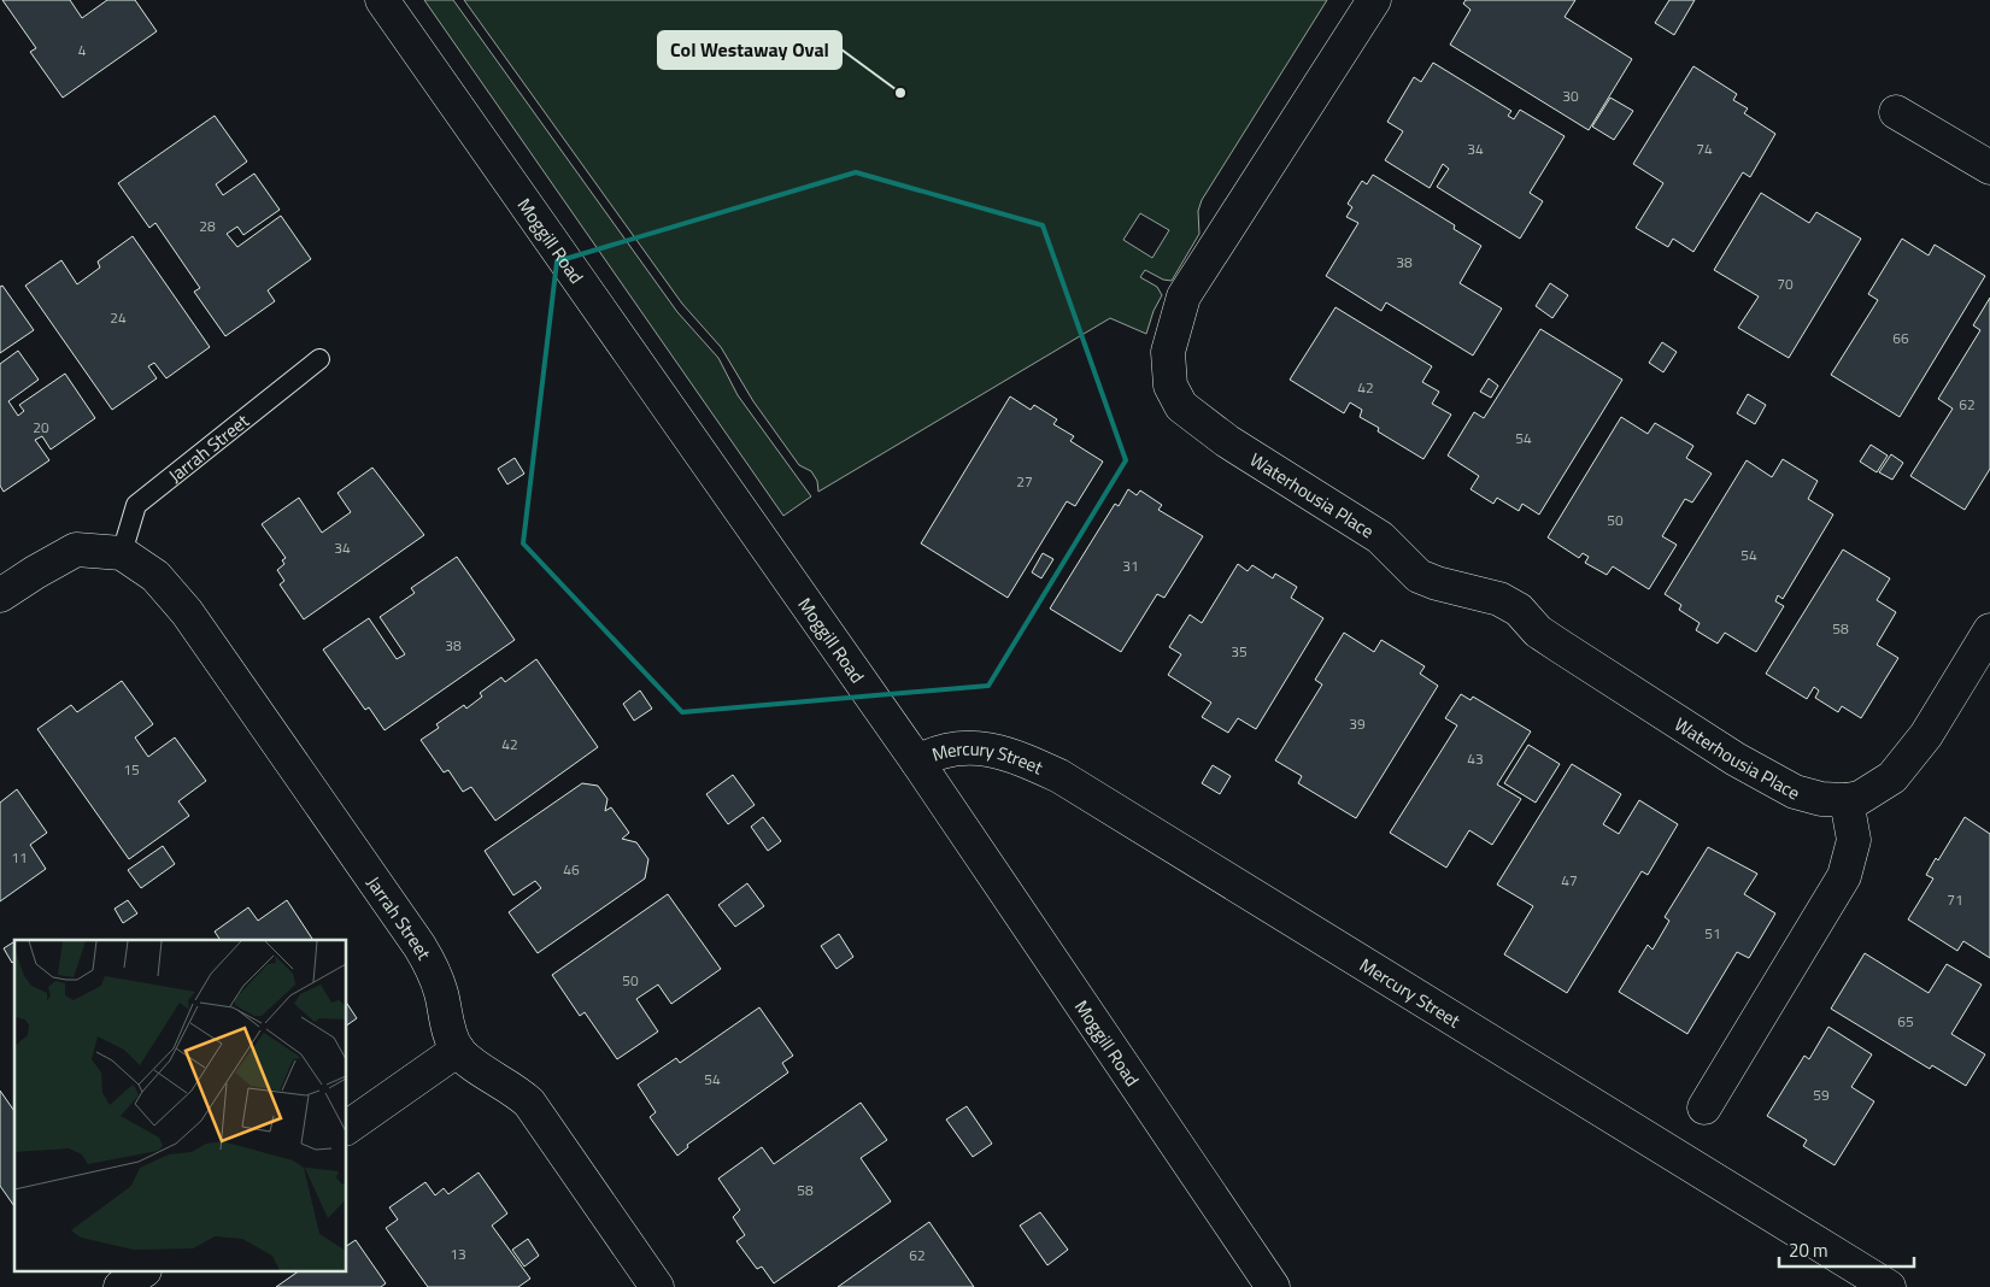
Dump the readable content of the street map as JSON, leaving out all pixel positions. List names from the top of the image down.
{
  "streets": {
    "street": [
      "Moggill Road",
      "Jarrah Street",
      "Waterhousia Place",
      "Mercury Street"
    ]
  },
  "crossings": [
    ["Moggill Road", "Mercury Street"]
  ],
  "places": ["Col Westaway Oval"],
  "house_numbers": [
    "4",
    "30",
    "34",
    "74",
    "28",
    "38",
    "70",
    "24",
    "66",
    "42",
    "62",
    "20",
    "54",
    "27",
    "50",
    "34",
    "54",
    "31",
    "58",
    "38",
    "35",
    "39",
    "42",
    "43",
    "15",
    "11",
    "46",
    "47",
    "71",
    "51",
    "50",
    "65",
    "54",
    "59",
    "58",
    "13",
    "62"
  ],
  "scale_bar": "20 m"
}
